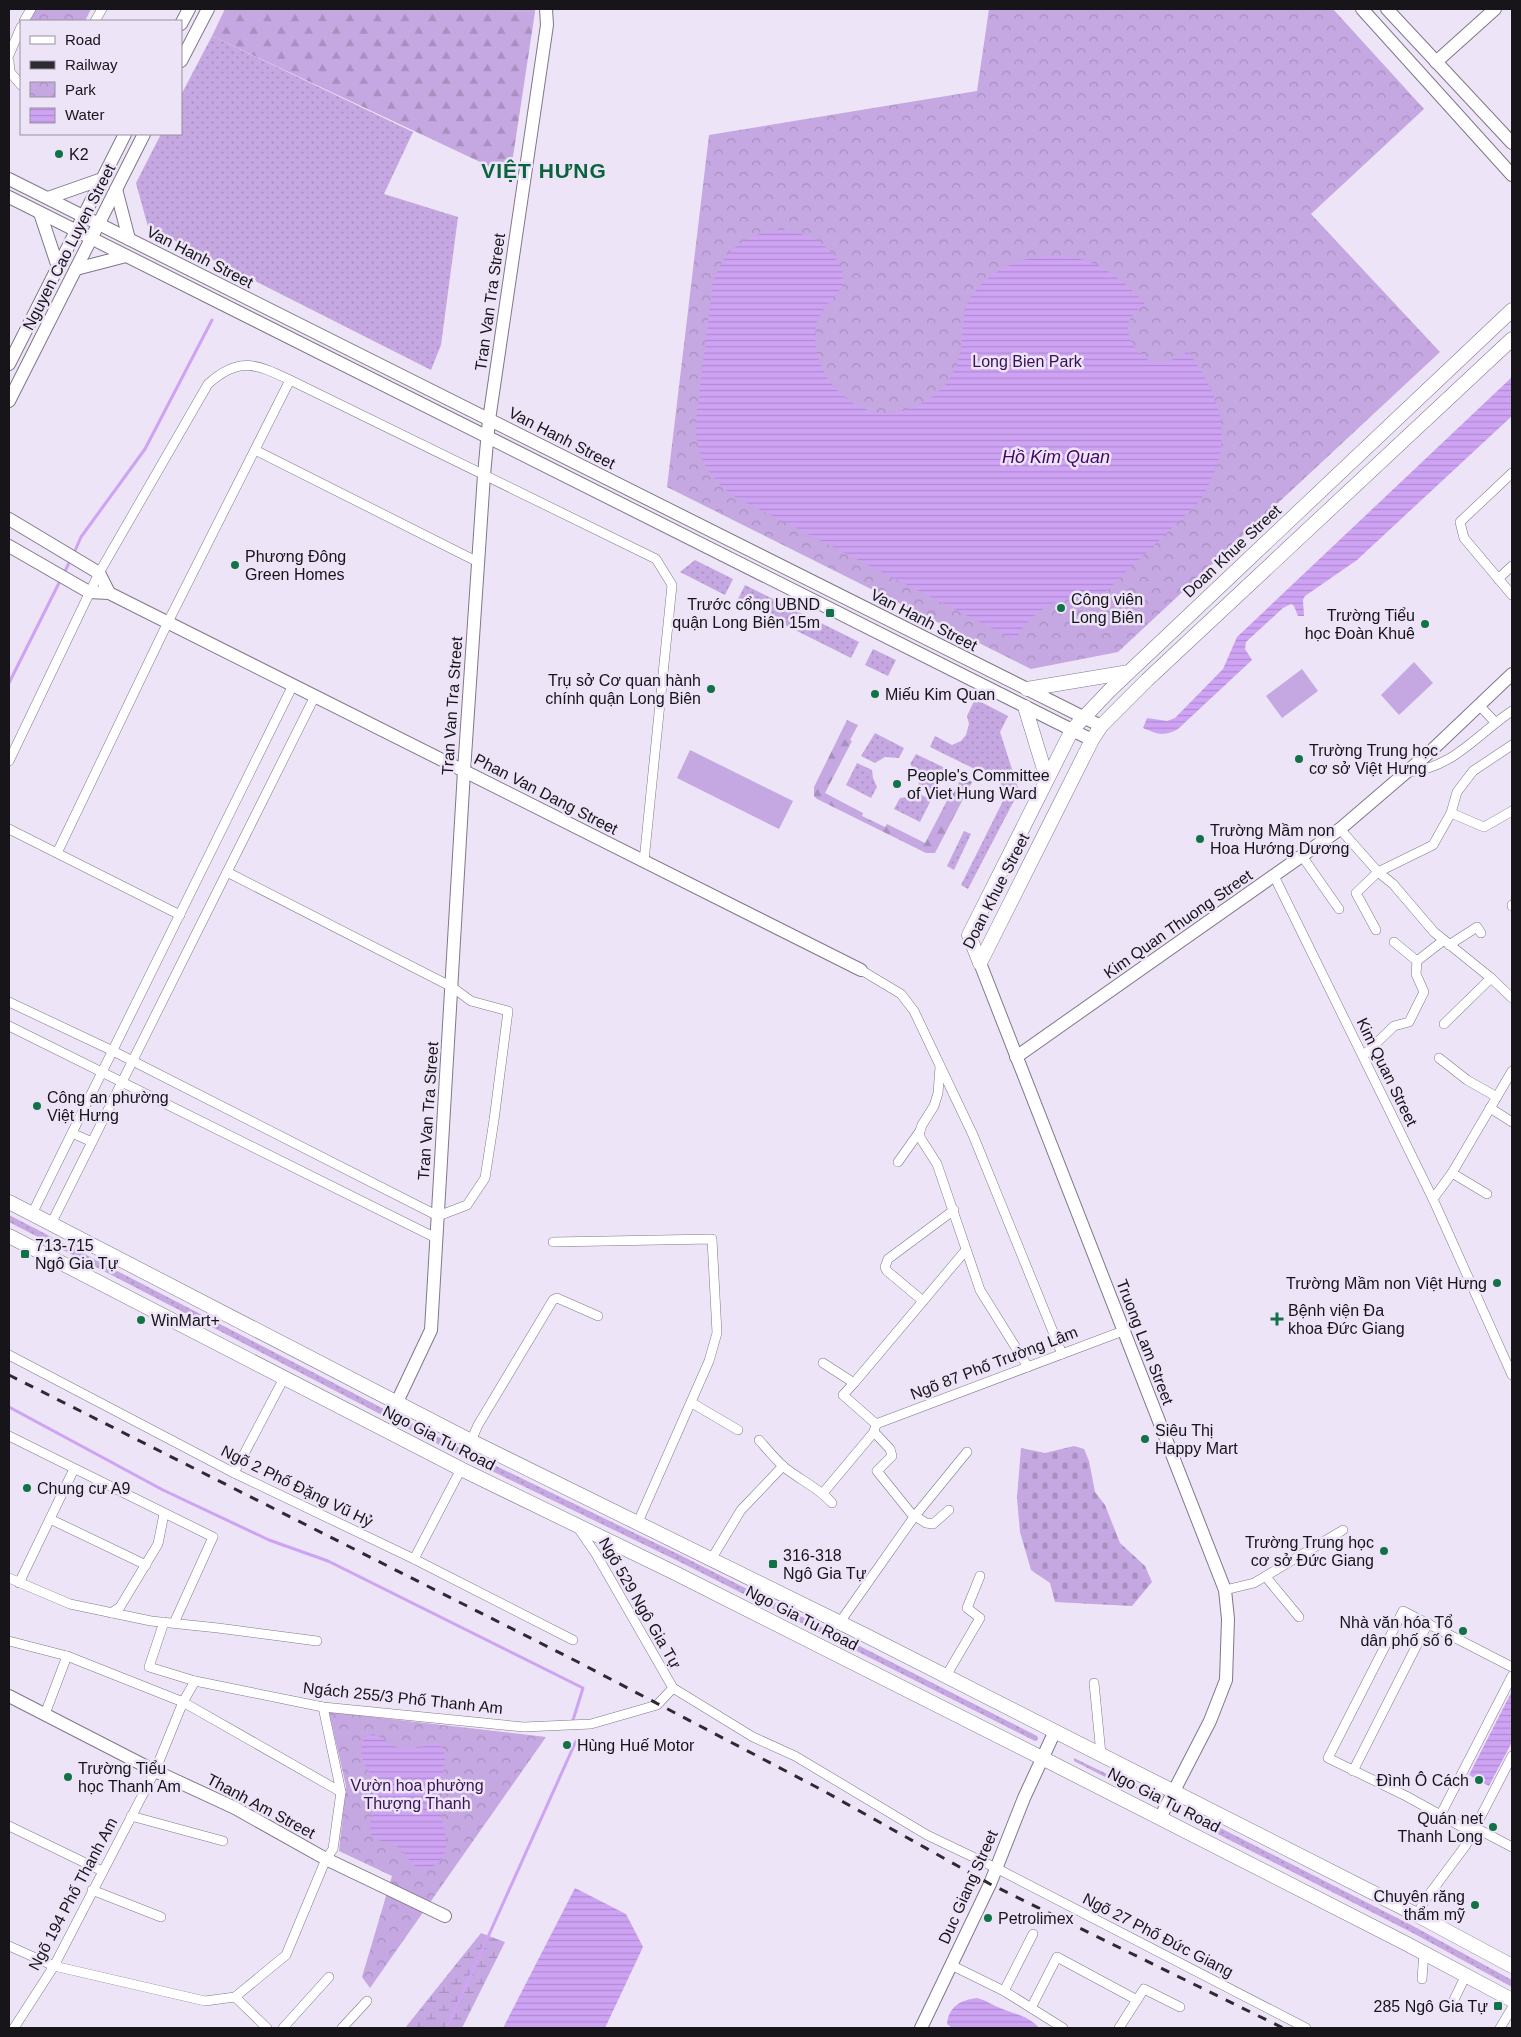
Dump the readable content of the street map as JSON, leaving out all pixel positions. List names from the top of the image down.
{
  "streets": {
    "main road": ["Doan Khue Street", "Ngo Gia Tu Road"],
    "street": [
      "Nguyen Cao Luyen Street",
      "Van Hanh Street",
      "Tran Van Tra Street",
      "Phan Van Dang Street",
      "Kim Quan Thuong Street",
      "Kim Quan Street",
      "Truong Lam Street",
      "Ngõ 87 Phố Trường Lâm",
      "Ngõ 2 Phố Đặng Vũ Hỷ",
      "Ngõ 529 Ngô Gia Tự",
      "Ngách 255/3 Phố Thanh Am",
      "Thanh Am Street",
      "Duc Giang Street",
      "Ngõ 194 Phố Thanh Am",
      "Ngõ 27 Phố Đức Giang"
    ]
  },
  "crossings": [
    ["Nguyen Cao Luyen Street", "Van Hanh Street"],
    ["Van Hanh Street", "Tran Van Tra Street"],
    ["Van Hanh Street", "Doan Khue Street"],
    ["Tran Van Tra Street", "Phan Van Dang Street"],
    ["Tran Van Tra Street", "Ngo Gia Tu Road"],
    ["Doan Khue Street", "Truong Lam Street"],
    ["Kim Quan Thuong Street", "Kim Quan Street"],
    ["Kim Quan Thuong Street", "Truong Lam Street"],
    ["Truong Lam Street", "Ngõ 87 Phố Trường Lâm"],
    ["Truong Lam Street", "Ngo Gia Tu Road"],
    ["Ngo Gia Tu Road", "Ngõ 529 Ngô Gia Tự"],
    ["Ngo Gia Tu Road", "Duc Giang Street"],
    ["Ngõ 529 Ngô Gia Tự", "Ngách 255/3 Phố Thanh Am"],
    ["Ngõ 529 Ngô Gia Tự", "Ngõ 27 Phố Đức Giang"],
    ["Ngách 255/3 Phố Thanh Am", "Ngõ 194 Phố Thanh Am"],
    ["Thanh Am Street", "Ngõ 194 Phố Thanh Am"],
    ["Duc Giang Street", "Ngõ 27 Phố Đức Giang"]
  ],
  "districts": ["VIỆT HƯNG"],
  "water": ["Hồ Kim Quan"],
  "parks": ["Long Bien Park", "Vườn hoa phường Thượng Thanh"],
  "places": {
    "other": [
      "K2",
      "Phương Đông Green Homes",
      "Công viên Long Biên",
      "Trường Tiểu học Đoàn Khuê",
      "Trụ sở Cơ quan hành chính quận Long Biên",
      "Miếu Kim Quan",
      "Trường Trung học cơ sở Việt Hưng",
      "People's Committee of Viet Hung Ward",
      "Trường Mầm non Hoa Hướng Dương",
      "Công an phường Việt Hưng",
      "Trường Mầm non Việt Hưng",
      "WinMart+",
      "Siêu Thị Happy Mart",
      "Chung cư A9",
      "Trường Trung học cơ sở Đức Giang",
      "Nhà văn hóa Tổ dân phố số 6",
      "Hùng Huế Motor",
      "Trường Tiểu học Thanh Am",
      "Đình Ô Cách",
      "Quán net Thanh Long",
      "Chuyên răng thẩm mỹ",
      "Petrolimex"
    ],
    "transit": [
      "Trước cổng UBND quận Long Biên 15m",
      "713-715 Ngô Gia Tự",
      "316-318 Ngô Gia Tự",
      "285 Ngô Gia Tự"
    ],
    "health": ["Bệnh viện Đa khoa Đức Giang"]
  },
  "legend": [
    "Road",
    "Railway",
    "Park",
    "Water"
  ]
}
